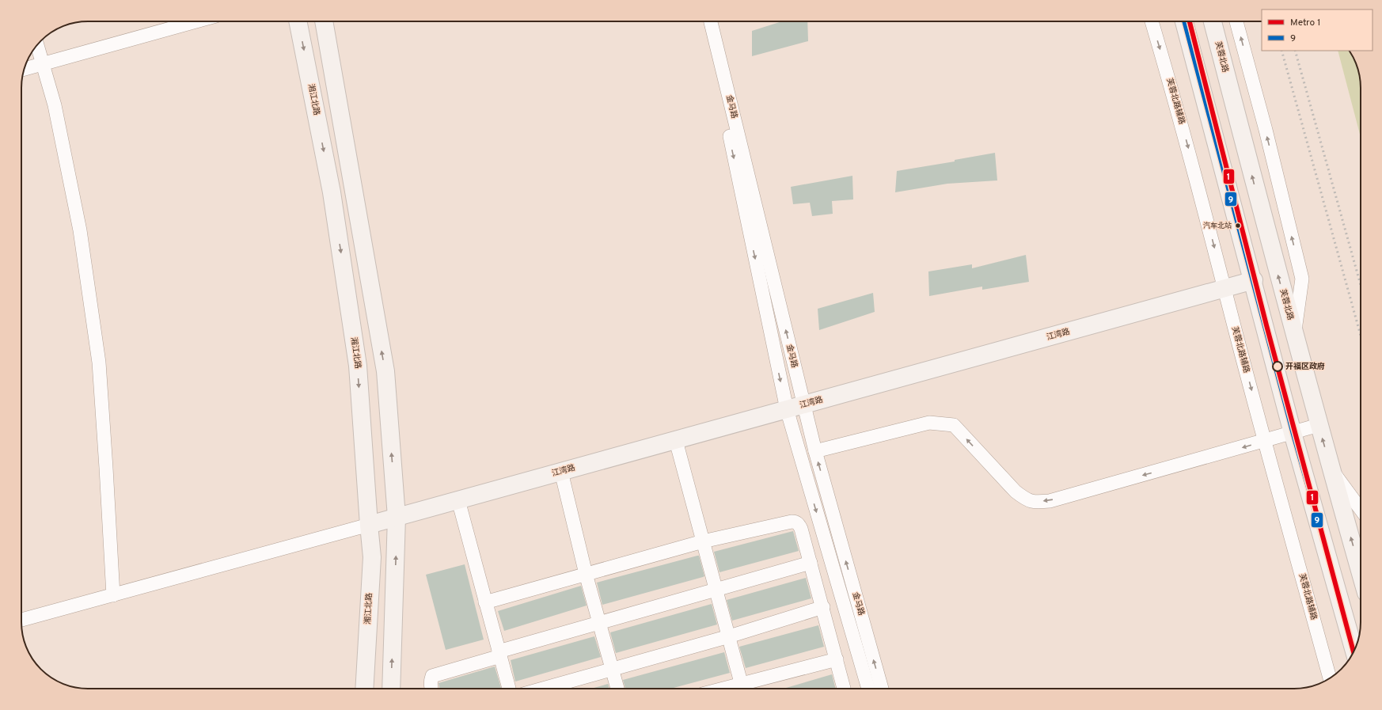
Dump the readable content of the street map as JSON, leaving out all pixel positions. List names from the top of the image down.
{
  "streets": {
    "main road": ["芙蓉北路", "湘江北路", "江湾路"],
    "street": ["芙蓉北路辅路", "金马路"]
  },
  "crossings": [
    ["湘江北路", "江湾路"],
    ["芙蓉北路辅路", "江湾路"],
    ["金马路", "江湾路"]
  ],
  "places": ["汽车北站", "开福区政府"],
  "lines": ["metro line 1", "transit line 9"],
  "legend": ["Metro 1", "9"]
}
